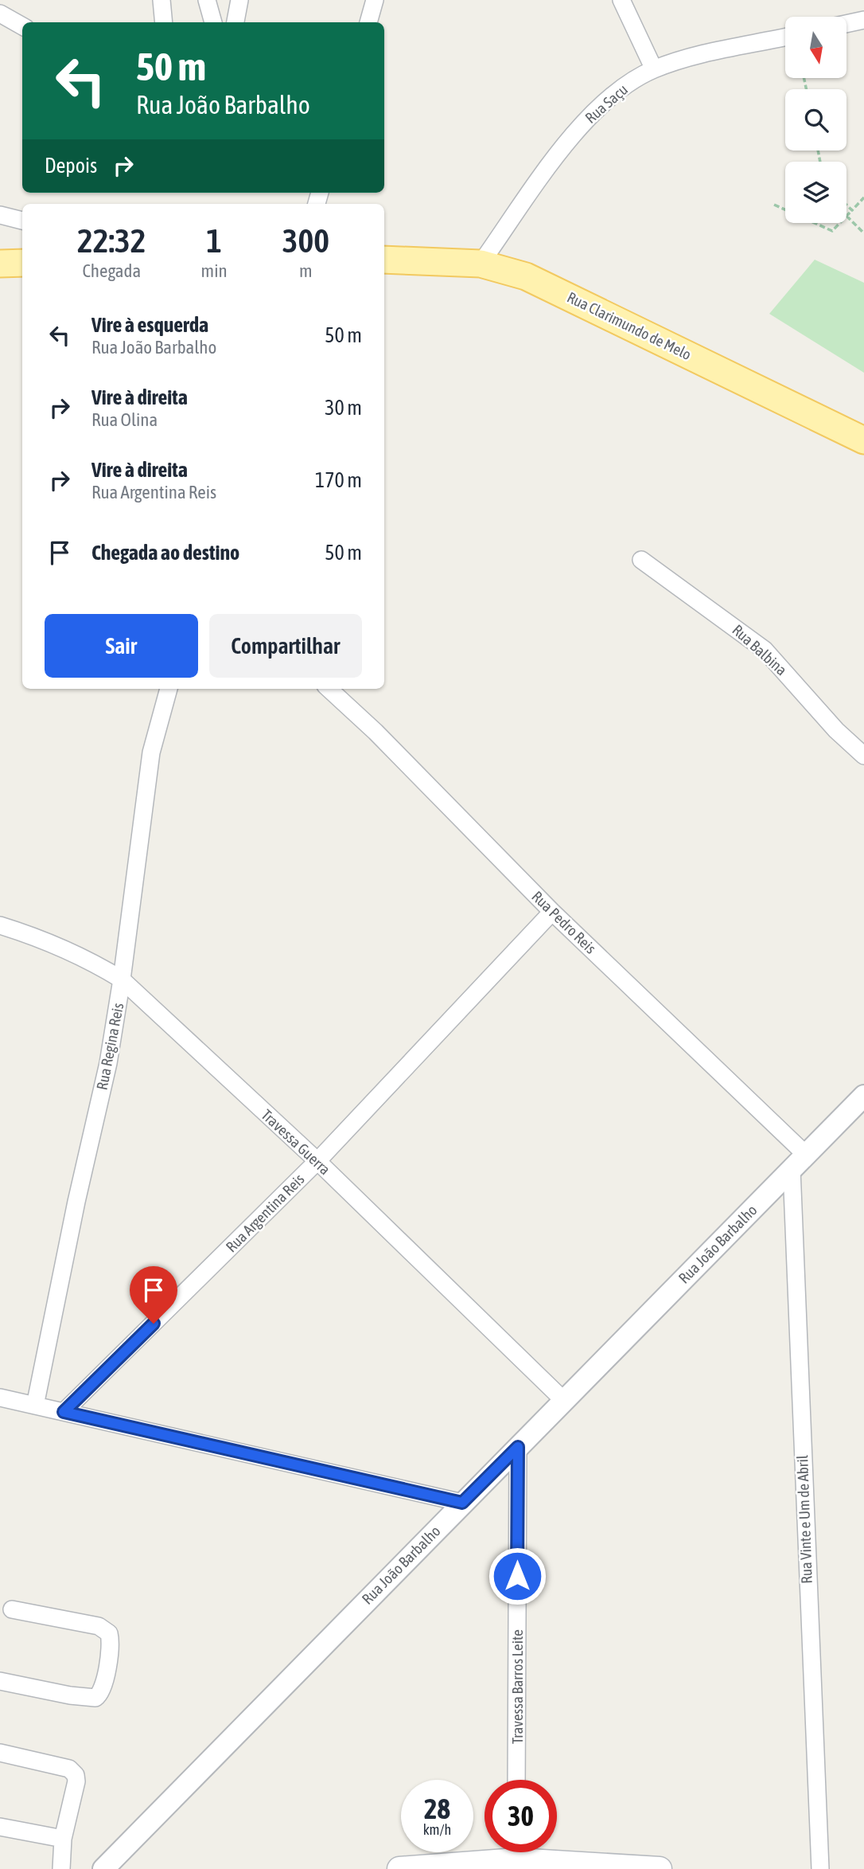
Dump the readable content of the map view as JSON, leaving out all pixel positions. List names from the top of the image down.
{
  "streets": {
    "main road": ["Rua Clarimundo de Melo"],
    "street": [
      "Rua Saçu",
      "Rua Balbina",
      "Rua Pedro Reis",
      "Rua Regina Reis",
      "Travessa Guerra",
      "Rua Argentina Reis",
      "Rua João Barbalho",
      "Rua Vinte e Um de Abril",
      "Travessa Barros Leite"
    ]
  },
  "crossings": [
    ["Rua Saçu", "Rua Clarimundo de Melo"],
    ["Rua Pedro Reis", "Rua Argentina Reis"],
    ["Rua Pedro Reis", "Rua João Barbalho"],
    ["Rua Pedro Reis", "Rua Vinte e Um de Abril"],
    ["Rua Regina Reis", "Travessa Guerra"],
    ["Travessa Guerra", "Rua Argentina Reis"],
    ["Travessa Guerra", "Rua João Barbalho"],
    ["Rua João Barbalho", "Rua Vinte e Um de Abril"],
    ["Rua João Barbalho", "Travessa Barros Leite"]
  ],
  "north": "bottom",
  "page": {
    "turn": ["50 m", "Rua João Barbalho"],
    "then": "Depois",
    "eta": [
      "22:32",
      "Chegada",
      "1",
      "min",
      "300",
      "m"
    ],
    "list": [
      {
        "name": "Vire à esquerda",
        "note": "Rua João Barbalho",
        "value": "50 m"
      },
      {
        "name": "Vire à direita",
        "note": "Rua Olina",
        "value": "30 m"
      },
      {
        "name": "Vire à direita",
        "note": "Rua Argentina Reis",
        "value": "170 m"
      },
      {
        "name": "Chegada ao destino",
        "value": "50 m"
      }
    ],
    "buttons": ["Sair", "Compartilhar"],
    "speed": "28 km/h",
    "limit": "30"
  }
}
